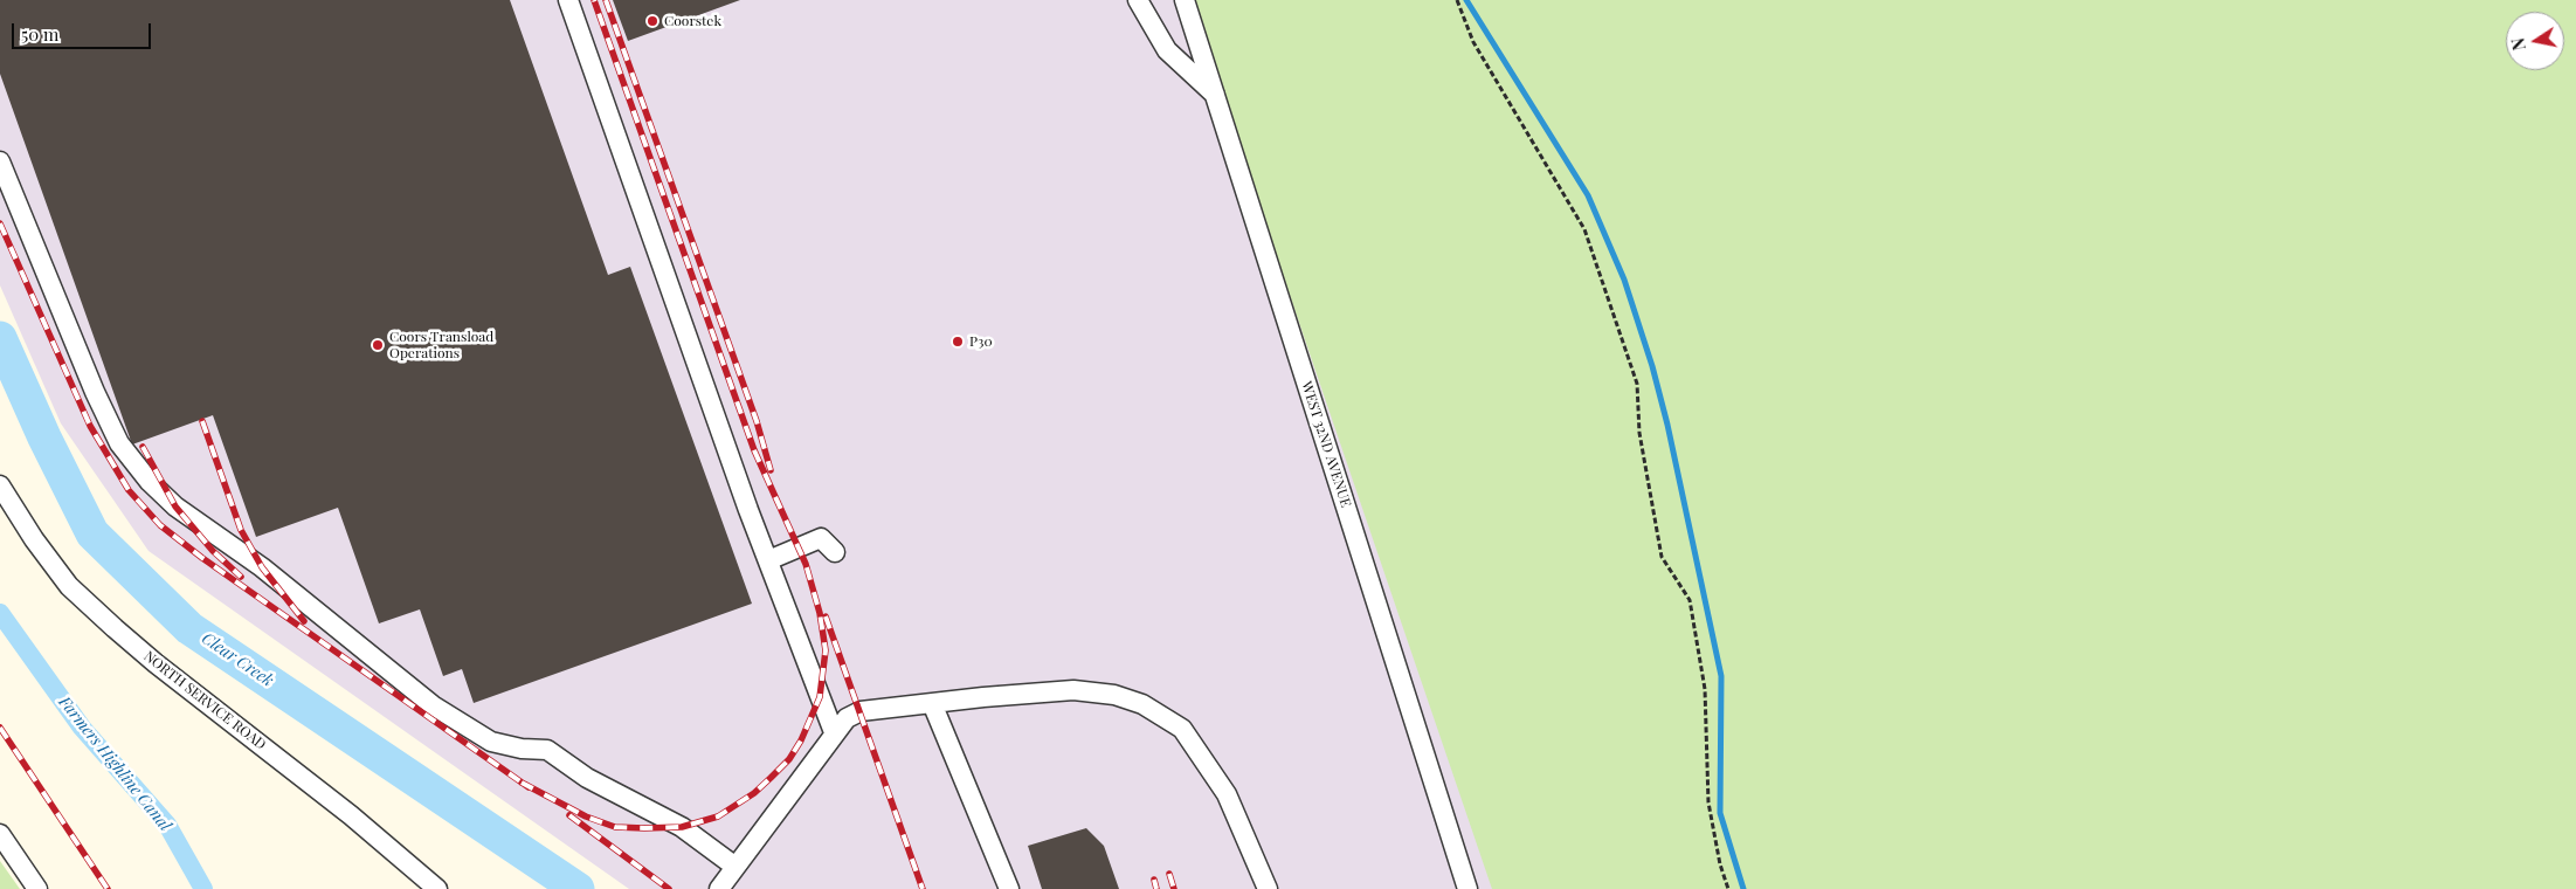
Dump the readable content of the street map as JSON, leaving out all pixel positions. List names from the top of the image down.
{
  "streets": {
    "street": ["WEST 32ND AVENUE", "NORTH SERVICE ROAD"]
  },
  "water": ["Clear Creek", "Farmers Highline Canal"],
  "places": ["Coorstek", "P30", "Coors Transload Operations"],
  "scale_bar": "50 m",
  "north": "left"
}
